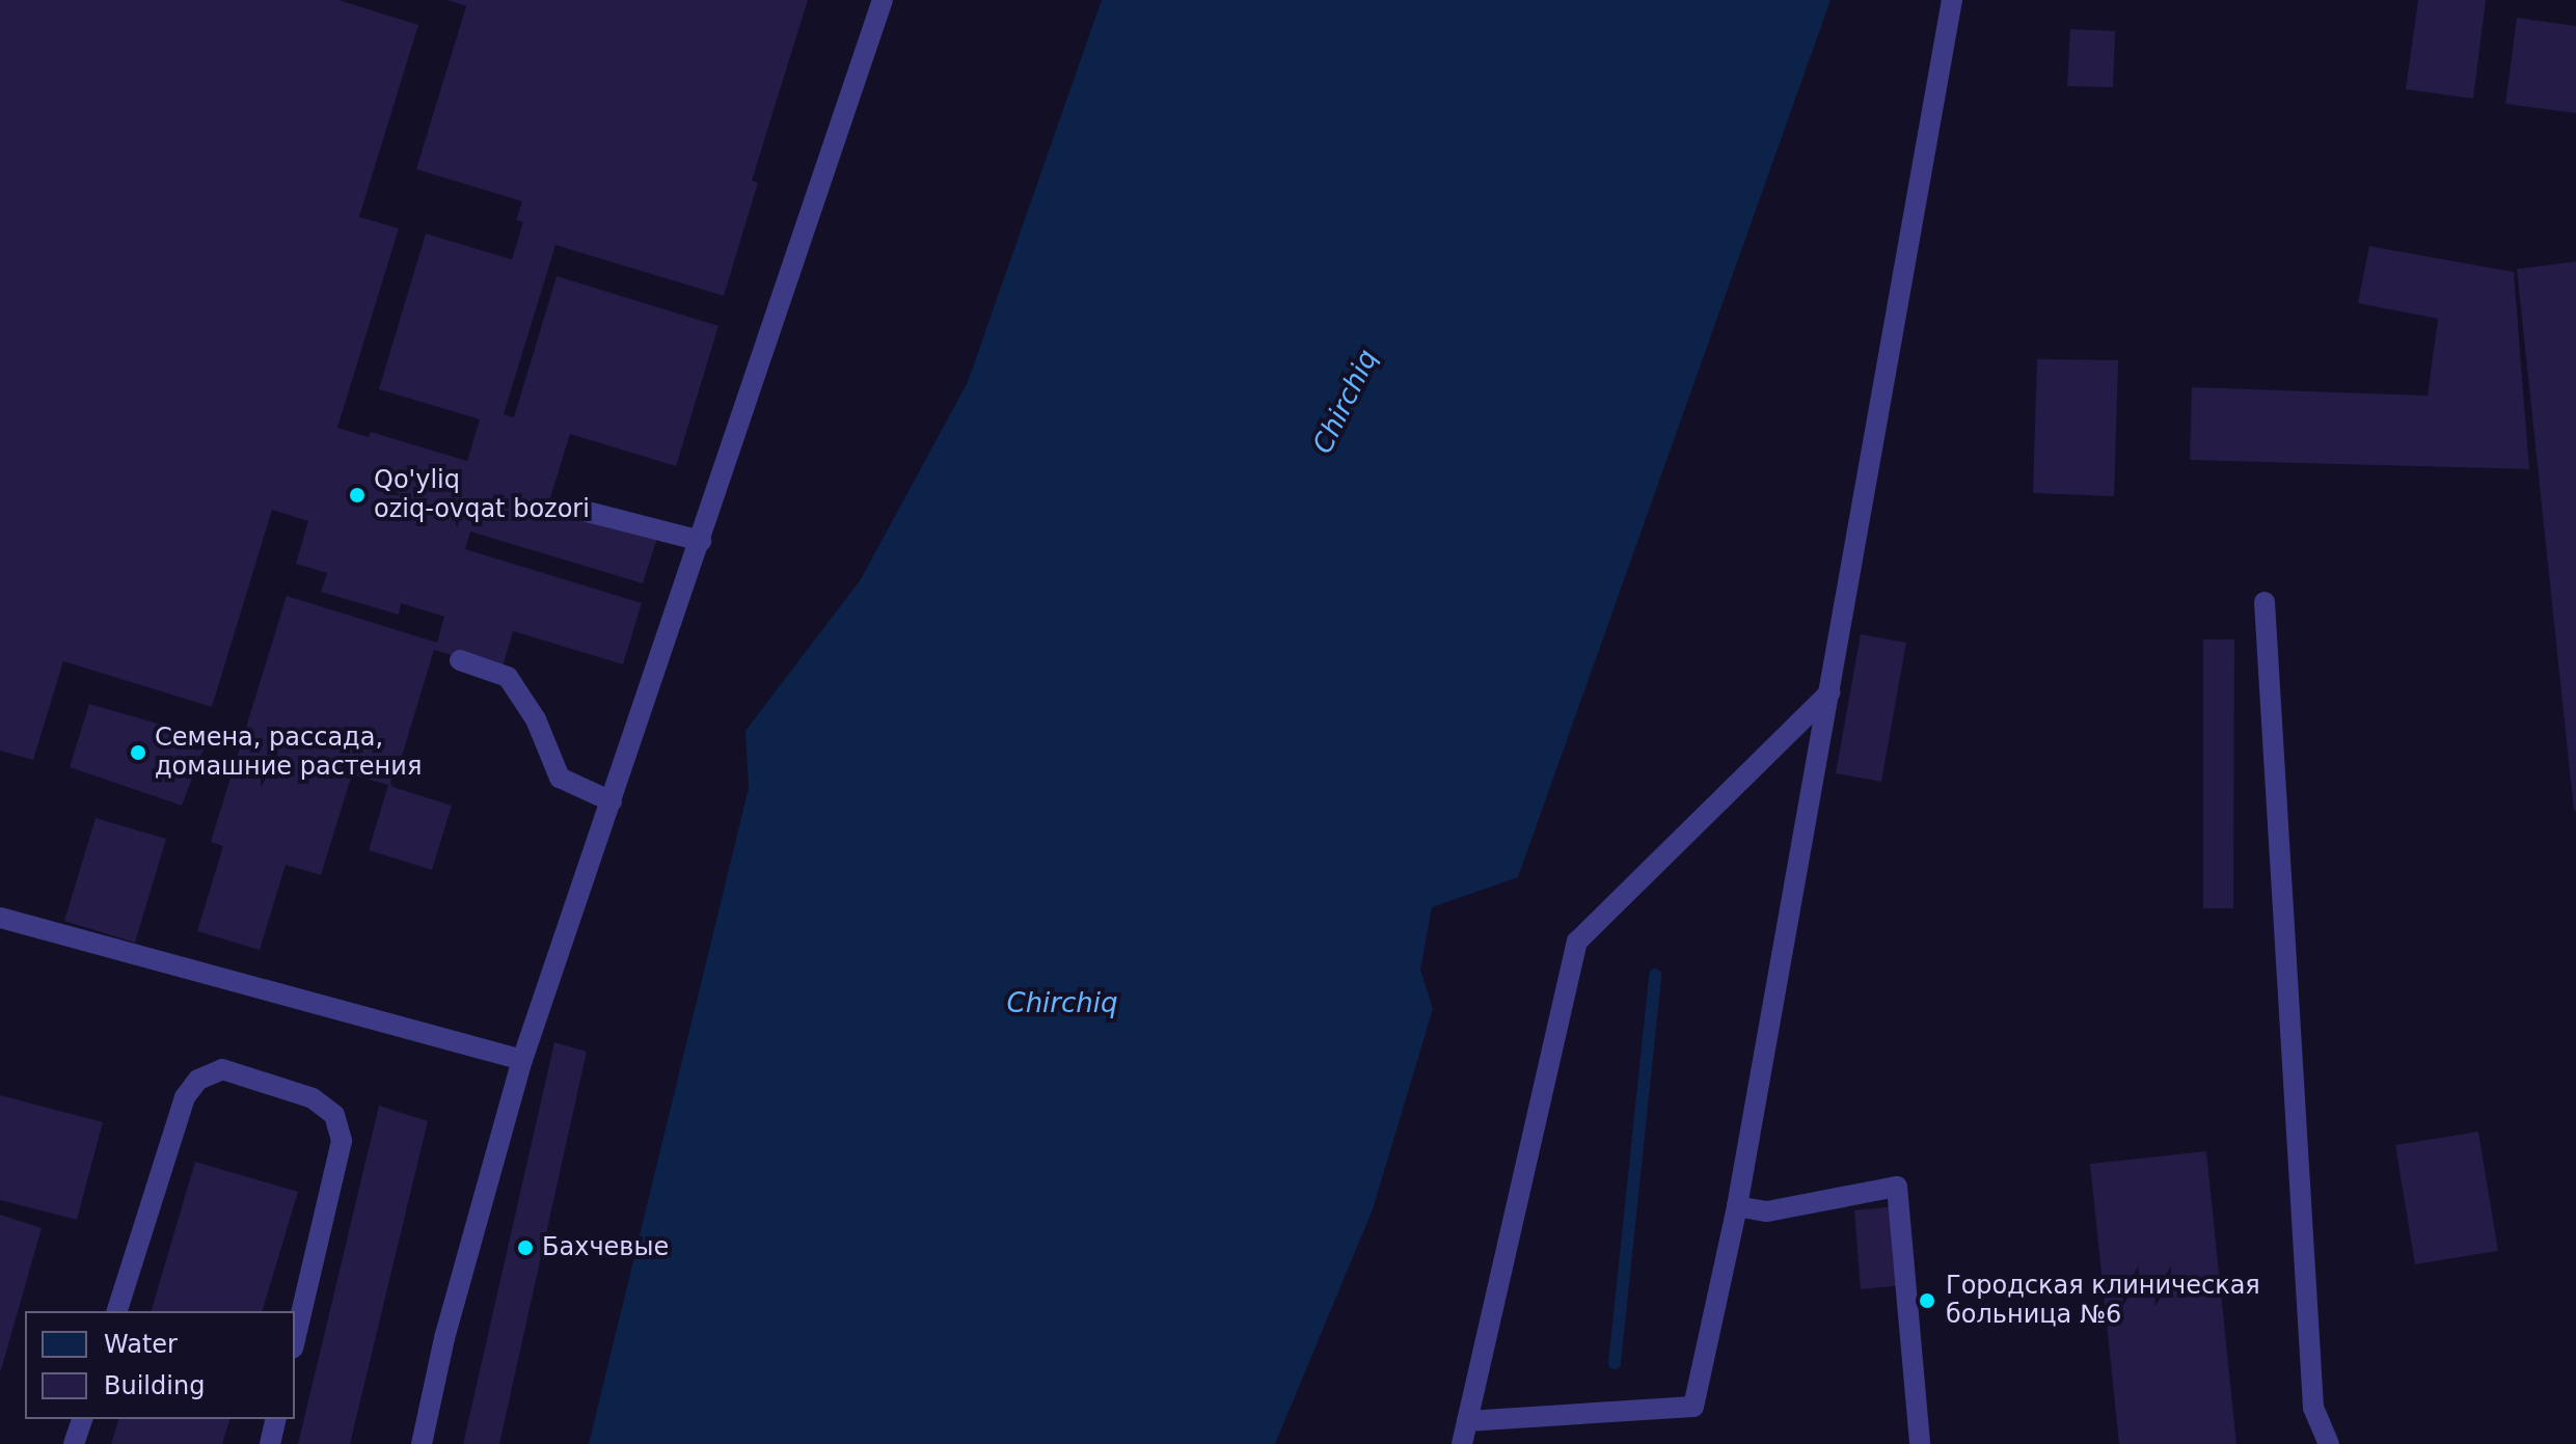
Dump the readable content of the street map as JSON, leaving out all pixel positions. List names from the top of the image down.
{
  "water": ["Chirchiq"],
  "places": [
    "Qo'yliq oziq-ovqat bozori",
    "Семена, рассада, домашние растения",
    "Бахчевые",
    "Городская клиническая больница №6"
  ],
  "legend": ["Water", "Building"]
}
